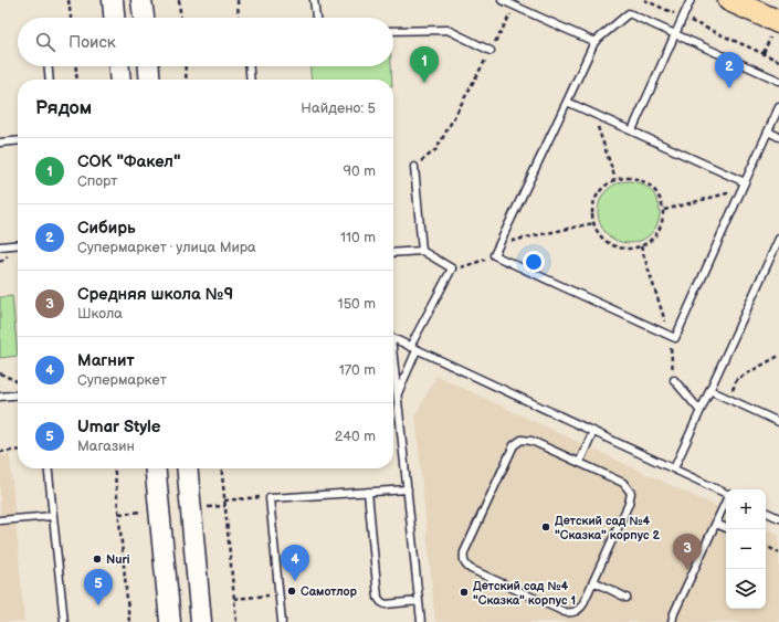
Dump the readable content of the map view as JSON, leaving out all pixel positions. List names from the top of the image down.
{
  "places": [
    "Детский сад №4 \"Сказка\" корпус 2",
    "Nuri",
    "Самотлор",
    "Детский сад №4 \"Сказка\" корпус 1"
  ],
  "page": {
    "search": "Поиск",
    "pins": [
      "1",
      "2",
      "3",
      "4",
      "5"
    ],
    "heading": ["Рядом", "Найдено: 5"],
    "list": [
      {
        "mark": "1",
        "name": "СОК \"Факел\"",
        "note": "Спорт",
        "value": "90 m"
      },
      {
        "mark": "2",
        "name": "Сибирь",
        "note": "Супермаркет · улица Мира",
        "value": "110 m"
      },
      {
        "mark": "3",
        "name": "Средняя школа №9",
        "note": "Школа",
        "value": "150 m"
      },
      {
        "mark": "4",
        "name": "Магнит",
        "note": "Супермаркет",
        "value": "170 m"
      },
      {
        "mark": "5",
        "name": "Umar Style",
        "note": "Магазин",
        "value": "240 m"
      }
    ],
    "map_buttons": ["+", "−"]
  }
}
